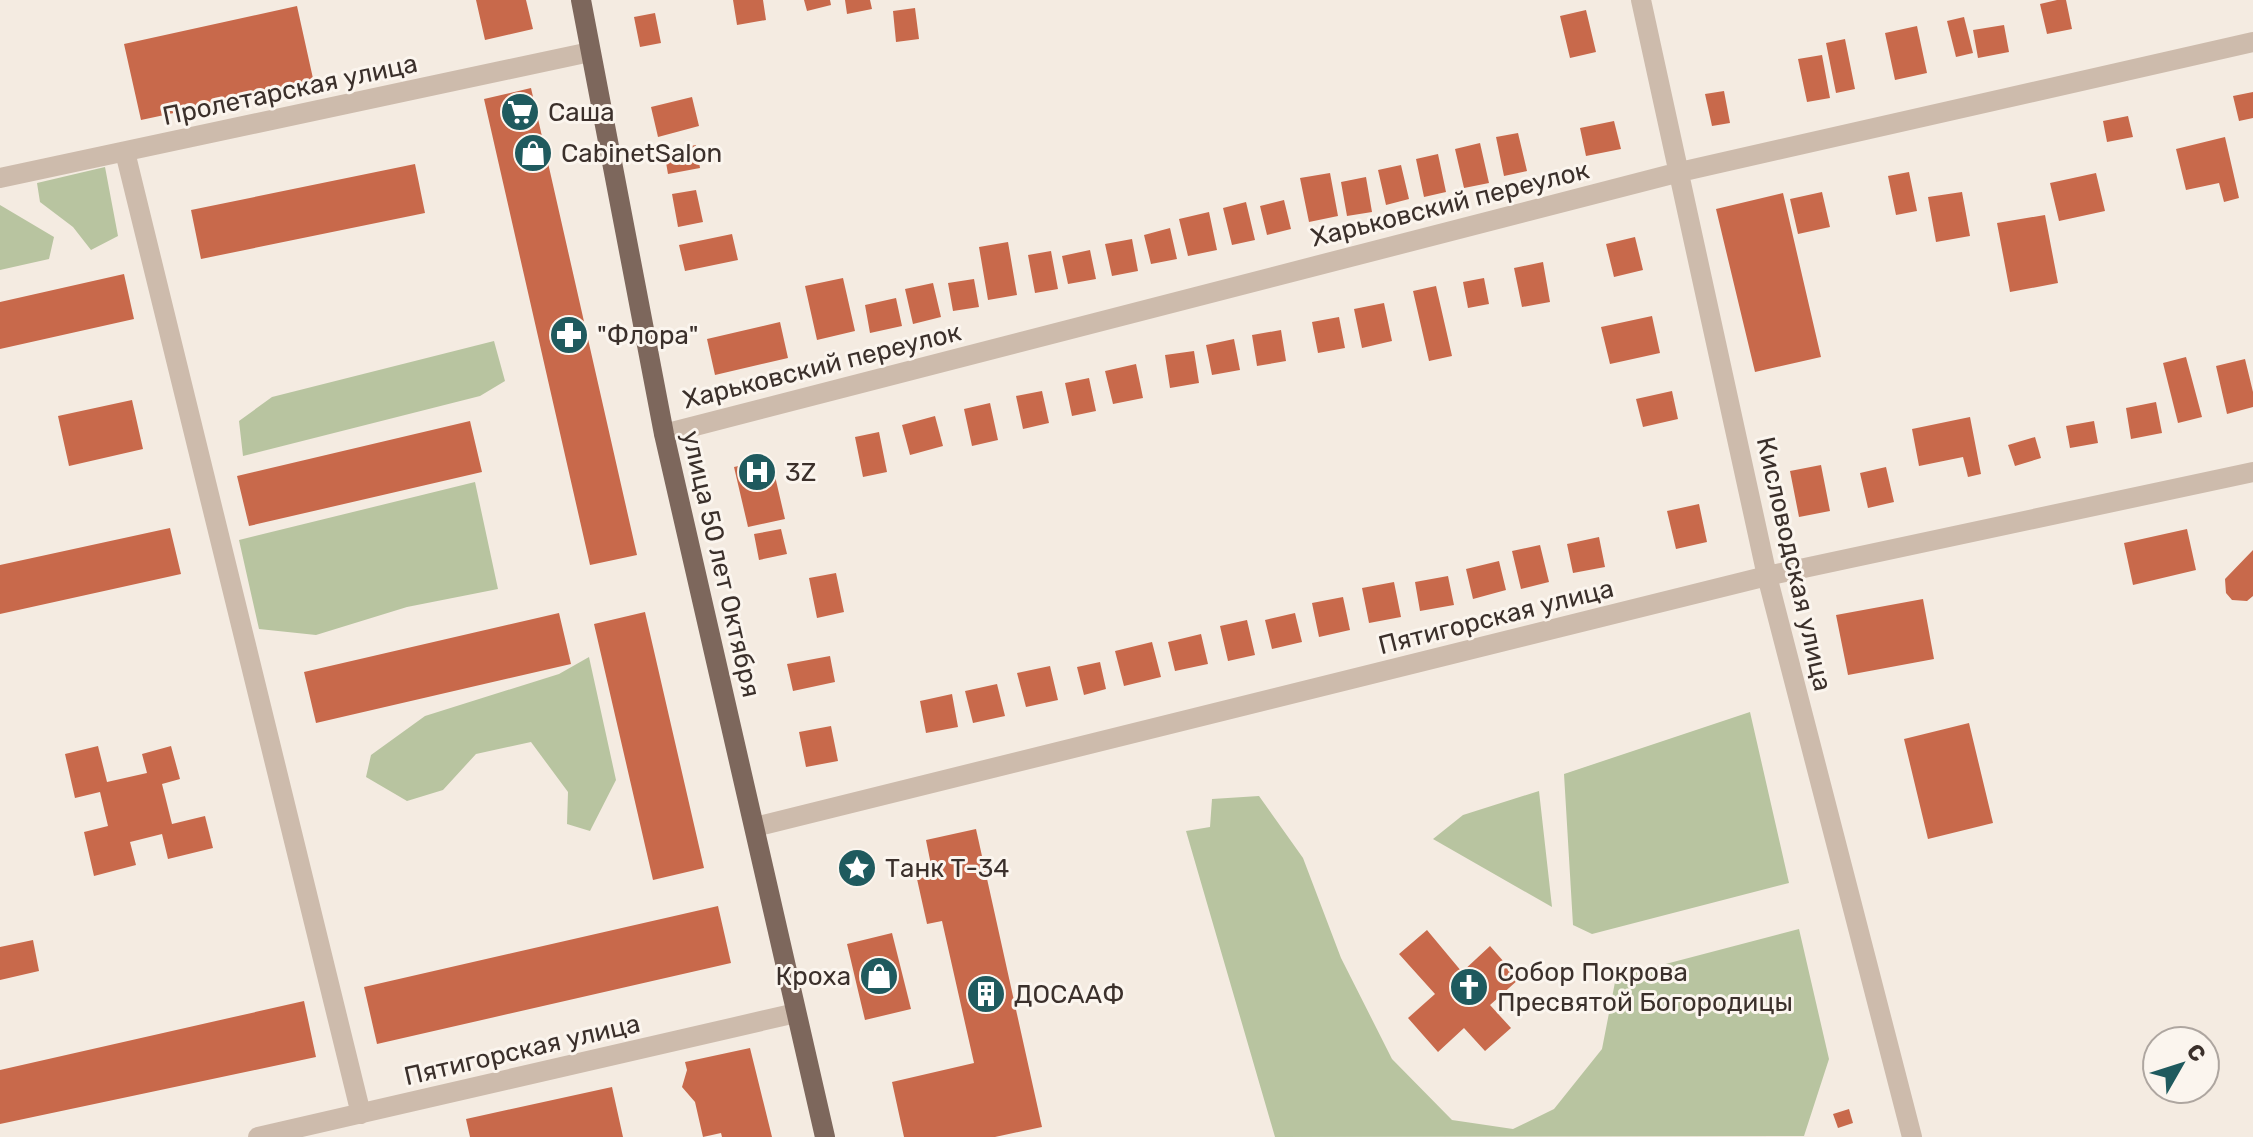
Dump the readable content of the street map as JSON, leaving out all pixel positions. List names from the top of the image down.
{
  "streets": {
    "main road": ["улица 50 лет Октября"],
    "street": [
      "Пролетарская улица",
      "Харьковский переулок",
      "Кисловодская улица",
      "Пятигорская улица"
    ]
  },
  "crossings": [
    ["Пролетарская улица", "улица 50 лет Октября"],
    ["Харьковский переулок", "улица 50 лет Октября"],
    ["Харьковский переулок", "Кисловодская улица"],
    ["улица 50 лет Октября", "Пятигорская улица"],
    ["Кисловодская улица", "Пятигорская улица"]
  ],
  "places": {
    "supermarket": ["Саша"],
    "shop": ["CabinetSalon", "Кроха"],
    "pharmacy": ["\"Флора\""],
    "hospital": ["3Z"],
    "place": ["Танк Т-34"],
    "church": ["Собор Покрова Пресвятой Богородицы"],
    "building": ["ДОСААФ"]
  },
  "north": "top right"
}
